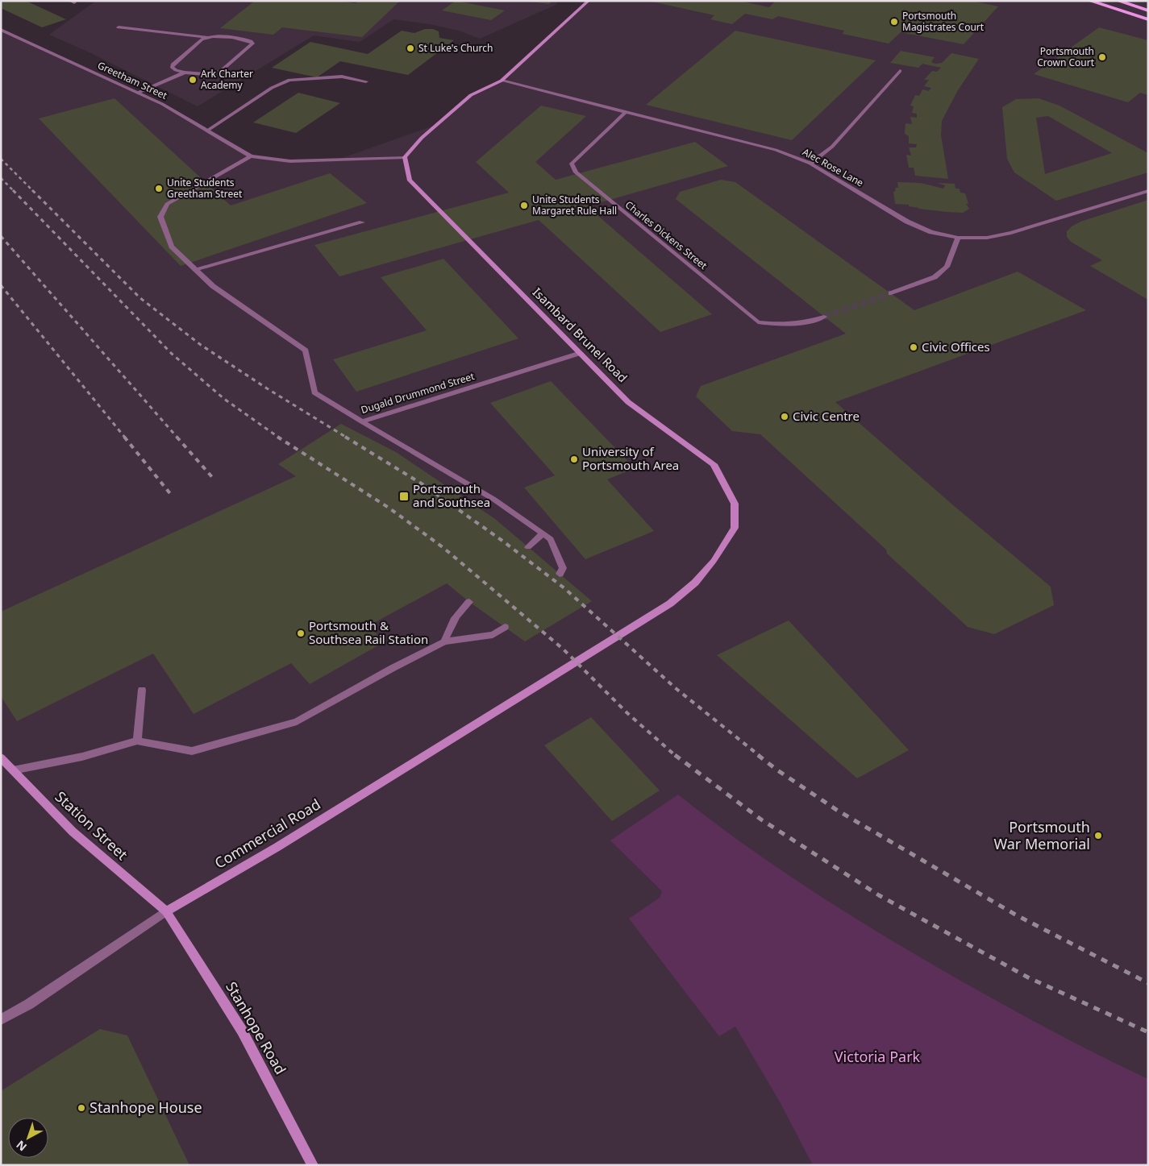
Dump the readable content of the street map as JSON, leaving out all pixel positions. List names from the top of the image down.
{
  "streets": {
    "street": [
      "Greetham Street",
      "Alec Rose Lane",
      "Charles Dickens Street",
      "Isambard Brunel Road",
      "Dugald Drummond Street",
      "Station Street",
      "Commercial Road",
      "Stanhope Road"
    ]
  },
  "crossings": [
    ["Greetham Street", "Dugald Drummond Street"],
    ["Alec Rose Lane", "Charles Dickens Street"],
    ["Isambard Brunel Road", "Dugald Drummond Street"],
    ["Isambard Brunel Road", "Commercial Road"],
    ["Station Street", "Commercial Road"],
    ["Station Street", "Stanhope Road"],
    ["Commercial Road", "Stanhope Road"]
  ],
  "parks": ["Victoria Park"],
  "places": {
    "other": [
      "Portsmouth Magistrates Court",
      "St Luke's Church",
      "Portsmouth Crown Court",
      "Ark Charter Academy",
      "Unite Students Greetham Street",
      "Unite Students Margaret Rule Hall",
      "Civic Offices",
      "Civic Centre",
      "University of Portsmouth Area",
      "Portsmouth & Southsea Rail Station",
      "Portsmouth War Memorial",
      "Stanhope House"
    ],
    "transit": ["Portsmouth and Southsea"]
  },
  "north": "bottom left"
}
